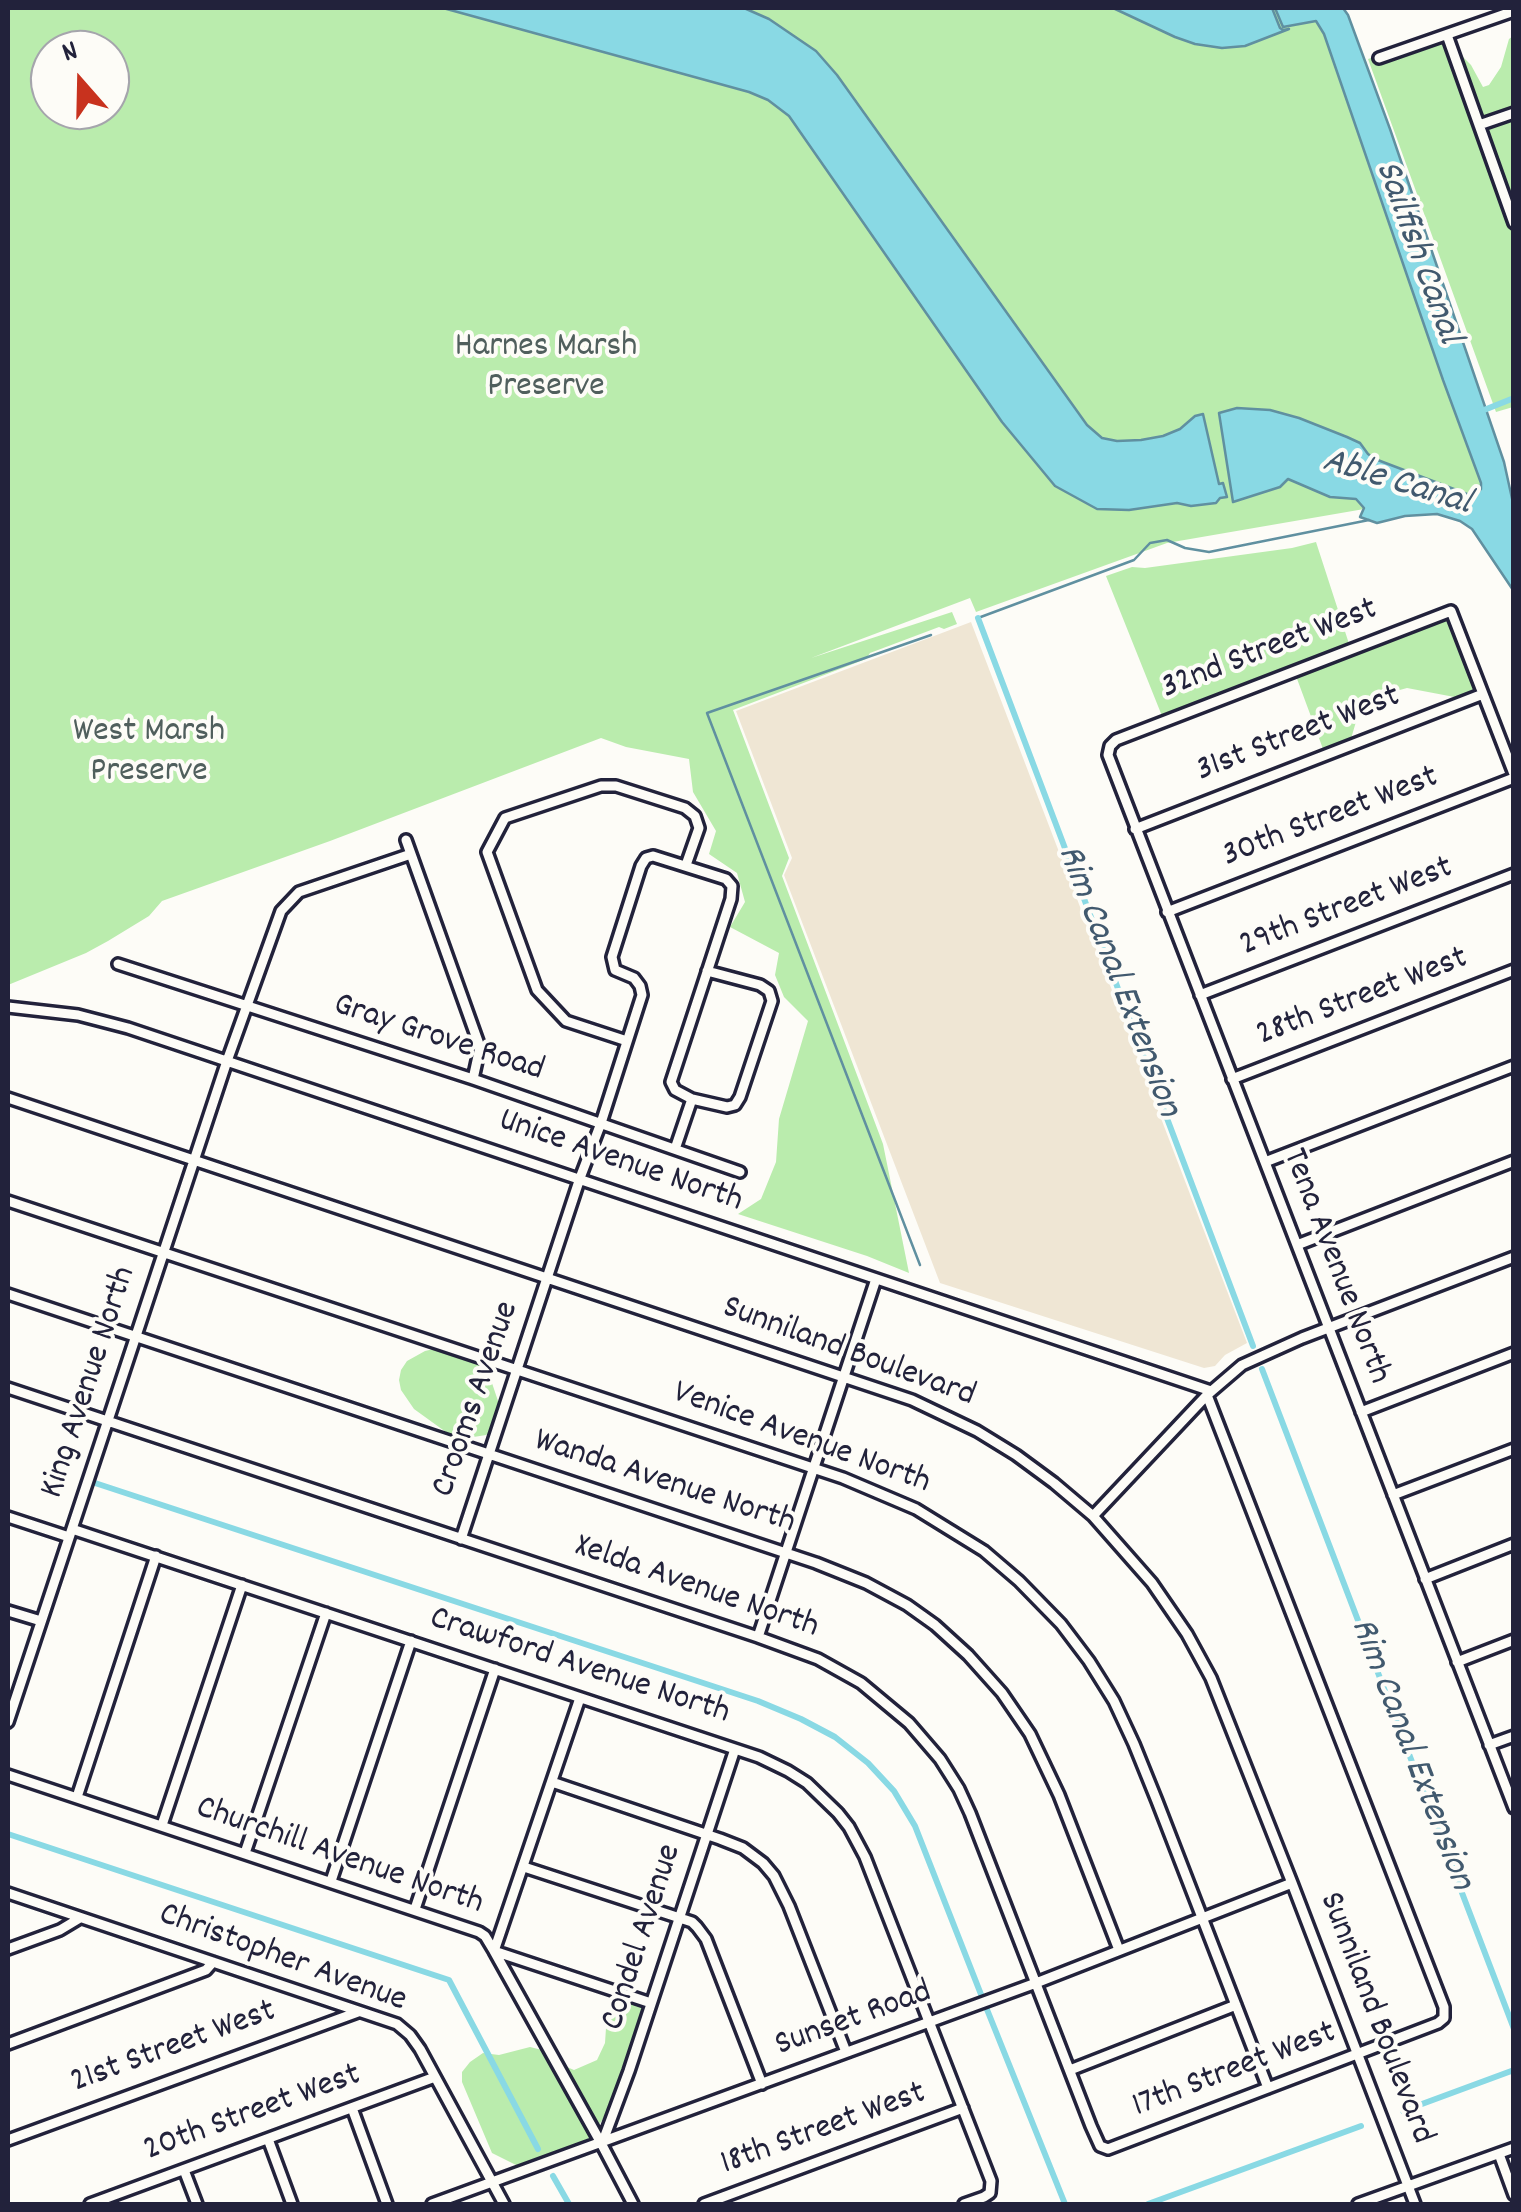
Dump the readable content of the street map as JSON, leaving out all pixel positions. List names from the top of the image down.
{
  "streets": {
    "street": [
      "32nd Street West",
      "31st Street West",
      "30th Street West",
      "29th Street West",
      "28th Street West",
      "Gray Grove Road",
      "Unice Avenue North",
      "Tena Avenue North",
      "Sunniland Boulevard",
      "King Avenue North",
      "Crooms Avenue",
      "Venice Avenue North",
      "Wanda Avenue North",
      "Xelda Avenue North",
      "Crawford Avenue North",
      "Churchill Avenue North",
      "Condel Avenue",
      "Christopher Avenue",
      "Sunset Road",
      "21st Street West",
      "17th Street West",
      "20th Street West",
      "18th Street West"
    ]
  },
  "crossings": [
    ["32nd Street West", "31st Street West"],
    ["32nd Street West", "Tena Avenue North"],
    ["31st Street West", "Tena Avenue North"],
    ["30th Street West", "Tena Avenue North"],
    ["29th Street West", "Tena Avenue North"],
    ["28th Street West", "Tena Avenue North"],
    ["Gray Grove Road", "King Avenue North"],
    ["Gray Grove Road", "Crooms Avenue"],
    ["Unice Avenue North", "King Avenue North"],
    ["Unice Avenue North", "Crooms Avenue"],
    ["Unice Avenue North", "17th Street West"],
    ["Sunniland Boulevard", "King Avenue North"],
    ["Sunniland Boulevard", "Crooms Avenue"],
    ["Sunniland Boulevard", "Sunset Road"],
    ["Sunniland Boulevard", "17th Street West"],
    ["King Avenue North", "Venice Avenue North"],
    ["King Avenue North", "Wanda Avenue North"],
    ["King Avenue North", "Xelda Avenue North"],
    ["King Avenue North", "Crawford Avenue North"],
    ["Crooms Avenue", "Venice Avenue North"],
    ["Crooms Avenue", "Wanda Avenue North"],
    ["Crooms Avenue", "Xelda Avenue North"],
    ["Venice Avenue North", "Sunset Road"],
    ["Venice Avenue North", "17th Street West"],
    ["Wanda Avenue North", "Sunset Road"],
    ["Xelda Avenue North", "Sunset Road"],
    ["Xelda Avenue North", "17th Street West"],
    ["Crawford Avenue North", "Condel Avenue"],
    ["Crawford Avenue North", "Sunset Road"],
    ["Crawford Avenue North", "18th Street West"],
    ["Churchill Avenue North", "Condel Avenue"],
    ["Churchill Avenue North", "Sunset Road"],
    ["Condel Avenue", "Sunset Road"],
    ["Christopher Avenue", "Sunset Road"],
    ["Christopher Avenue", "21st Street West"],
    ["Christopher Avenue", "20th Street West"]
  ],
  "water": ["Sailfish Canal", "Able Canal", "Rim Canal Extension"],
  "parks": ["Harnes Marsh Preserve", "West Marsh Preserve"],
  "north": "top"
}
